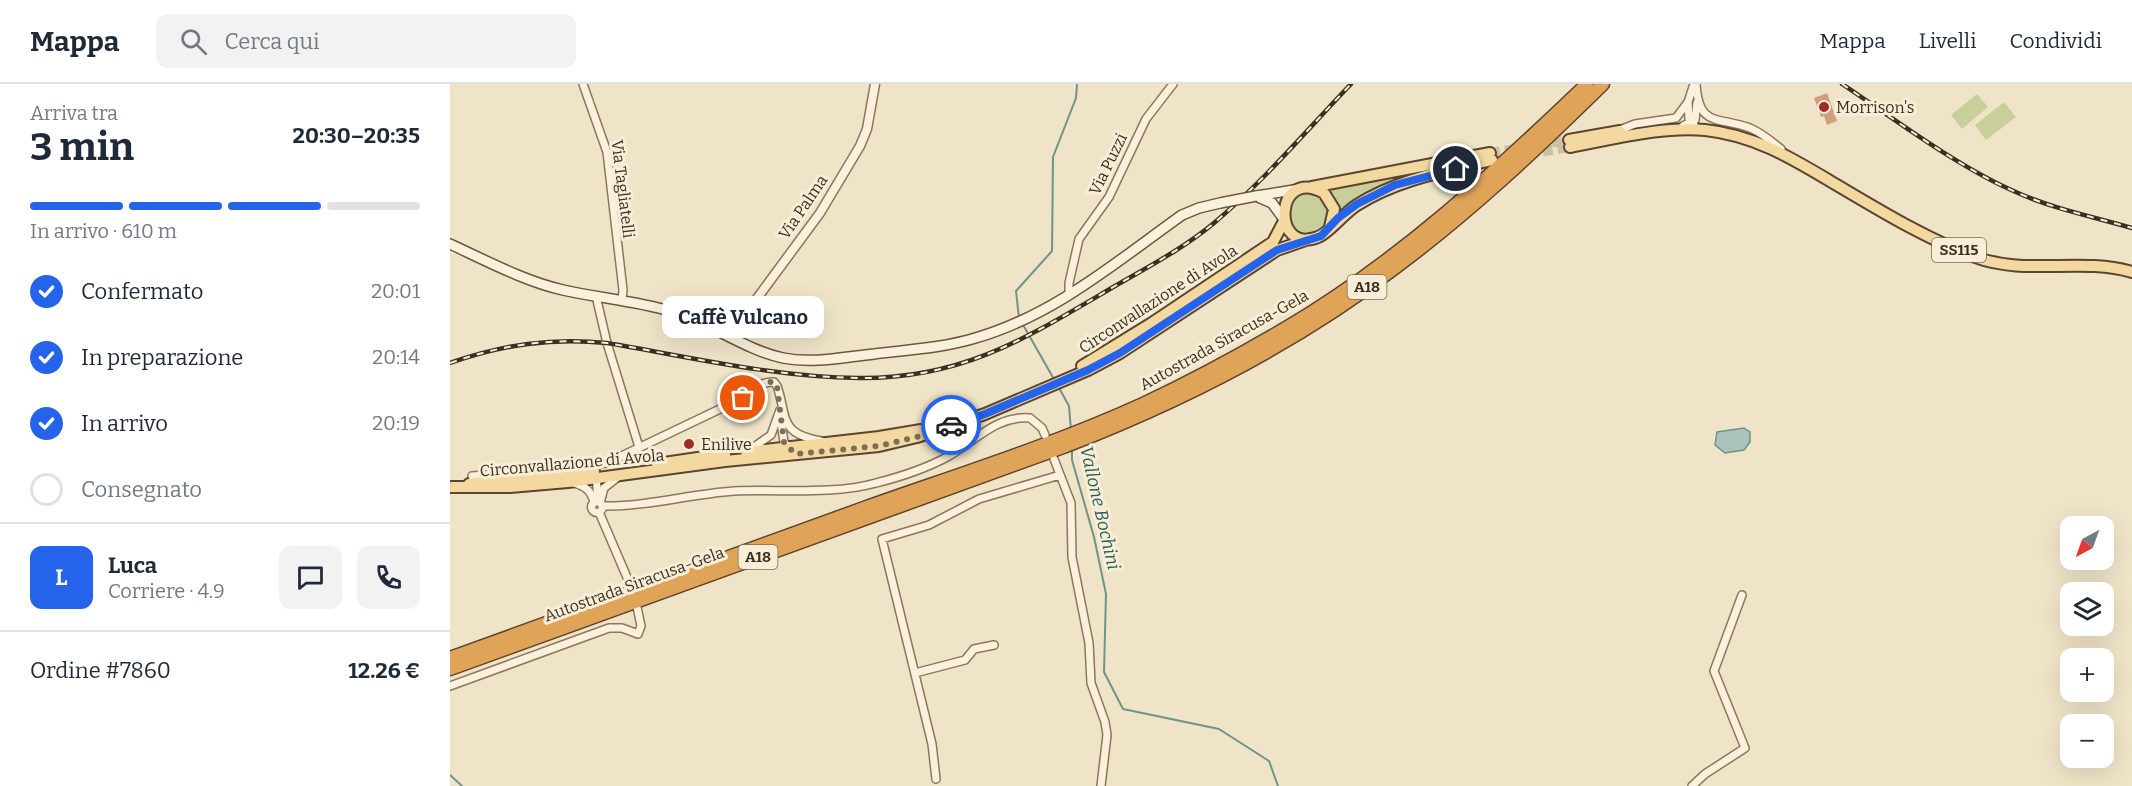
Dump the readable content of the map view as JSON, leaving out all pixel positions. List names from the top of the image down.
{
  "streets": {
    "highway": ["A18", "Autostrada Siracusa-Gela"],
    "main road": ["SS115", "Circonvallazione di Avola"],
    "street": ["Via Puzzi", "Via Tagliatelli", "Via Palma"]
  },
  "crossings": [
    ["A18", "Autostrada Siracusa-Gela"]
  ],
  "water": ["Vallone Bochini"],
  "places": ["Morrison's", "Caffè Vulcano", "Enilive"],
  "north": "bottom left",
  "page": {
    "header": "Mappa",
    "search": "Cerca qui",
    "nav": ["Mappa", "Livelli", "Condividi"],
    "heading": ["3 min", "Arriva tra", "20:30–20:35"],
    "panel": [
      "Luca",
      "Corriere · 4.9",
      "Ordine #7860",
      "12.26 €"
    ],
    "bar": "In arrivo · 610 m",
    "list": [
      ["Confermato", "20:01"],
      ["In preparazione", "20:14"],
      ["In arrivo", "20:19"],
      "Consegnato"
    ],
    "bubble": "Caffè Vulcano",
    "map_buttons": ["+", "−"],
    "round": "L"
  }
}
